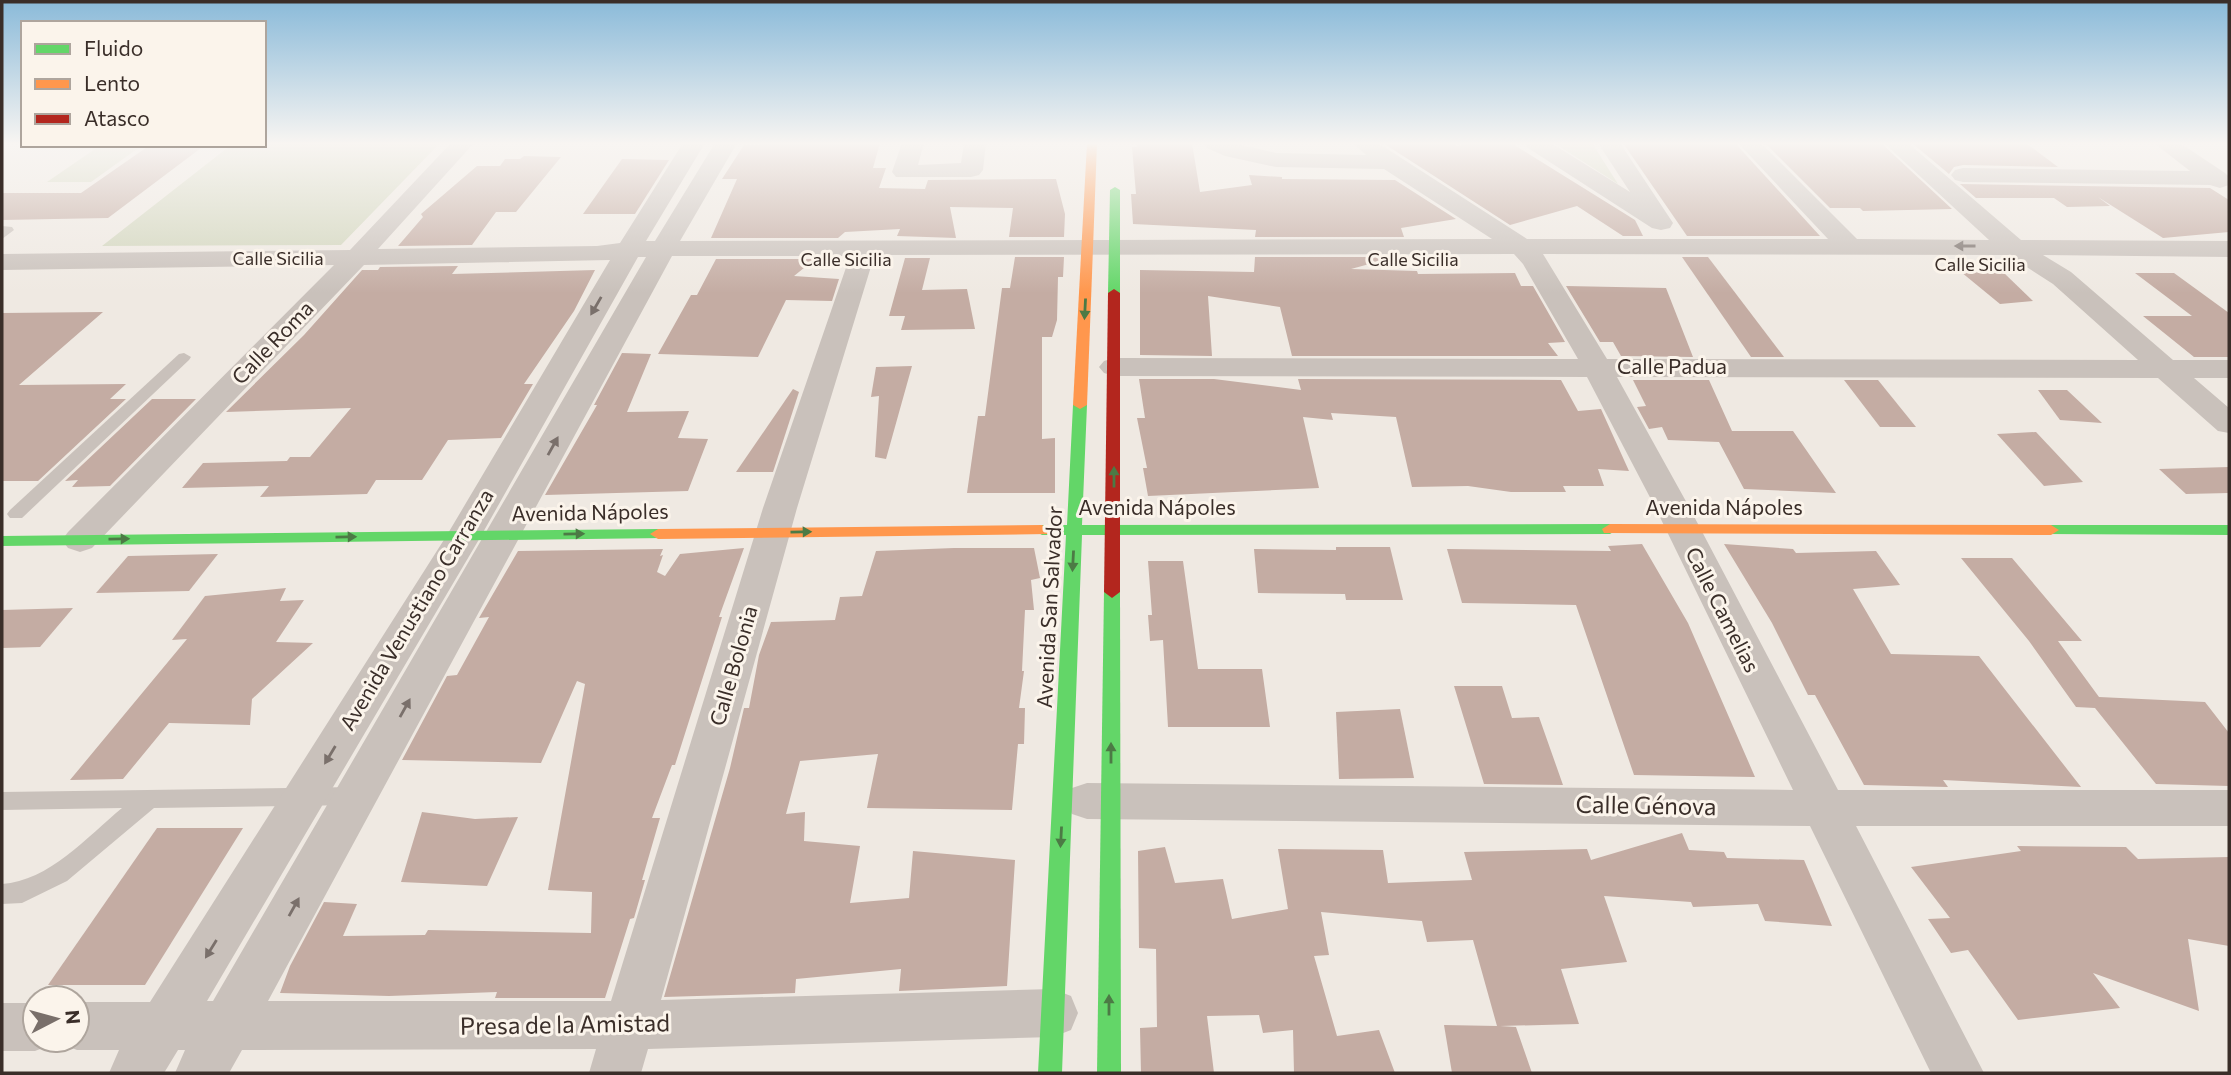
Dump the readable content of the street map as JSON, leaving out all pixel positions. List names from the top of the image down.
{
  "streets": {
    "main road": ["Avenida Nápoles", "Avenida San Salvador"],
    "street": [
      "Calle Sicilia",
      "Calle Roma",
      "Calle Padua",
      "Avenida Venustiano Carranza",
      "Calle Camelias",
      "Calle Bolonia",
      "Calle Génova",
      "Presa de la Amistad"
    ]
  },
  "crossings": [
    ["Calle Sicilia", "Calle Roma"],
    ["Calle Sicilia", "Avenida San Salvador"],
    ["Calle Sicilia", "Avenida Venustiano Carranza"],
    ["Calle Sicilia", "Calle Camelias"],
    ["Calle Sicilia", "Calle Bolonia"],
    ["Calle Roma", "Avenida Nápoles"],
    ["Calle Padua", "Avenida San Salvador"],
    ["Calle Padua", "Calle Camelias"],
    ["Avenida Nápoles", "Avenida San Salvador"],
    ["Avenida Nápoles", "Avenida Venustiano Carranza"],
    ["Avenida Nápoles", "Calle Camelias"],
    ["Avenida Nápoles", "Calle Bolonia"],
    ["Avenida San Salvador", "Calle Génova"],
    ["Avenida San Salvador", "Presa de la Amistad"],
    ["Avenida Venustiano Carranza", "Presa de la Amistad"],
    ["Calle Camelias", "Calle Génova"],
    ["Calle Bolonia", "Presa de la Amistad"]
  ],
  "one_way": ["Avenida Nápoles"],
  "legend": ["Fluido", "Lento", "Atasco"],
  "north": "right"
}
